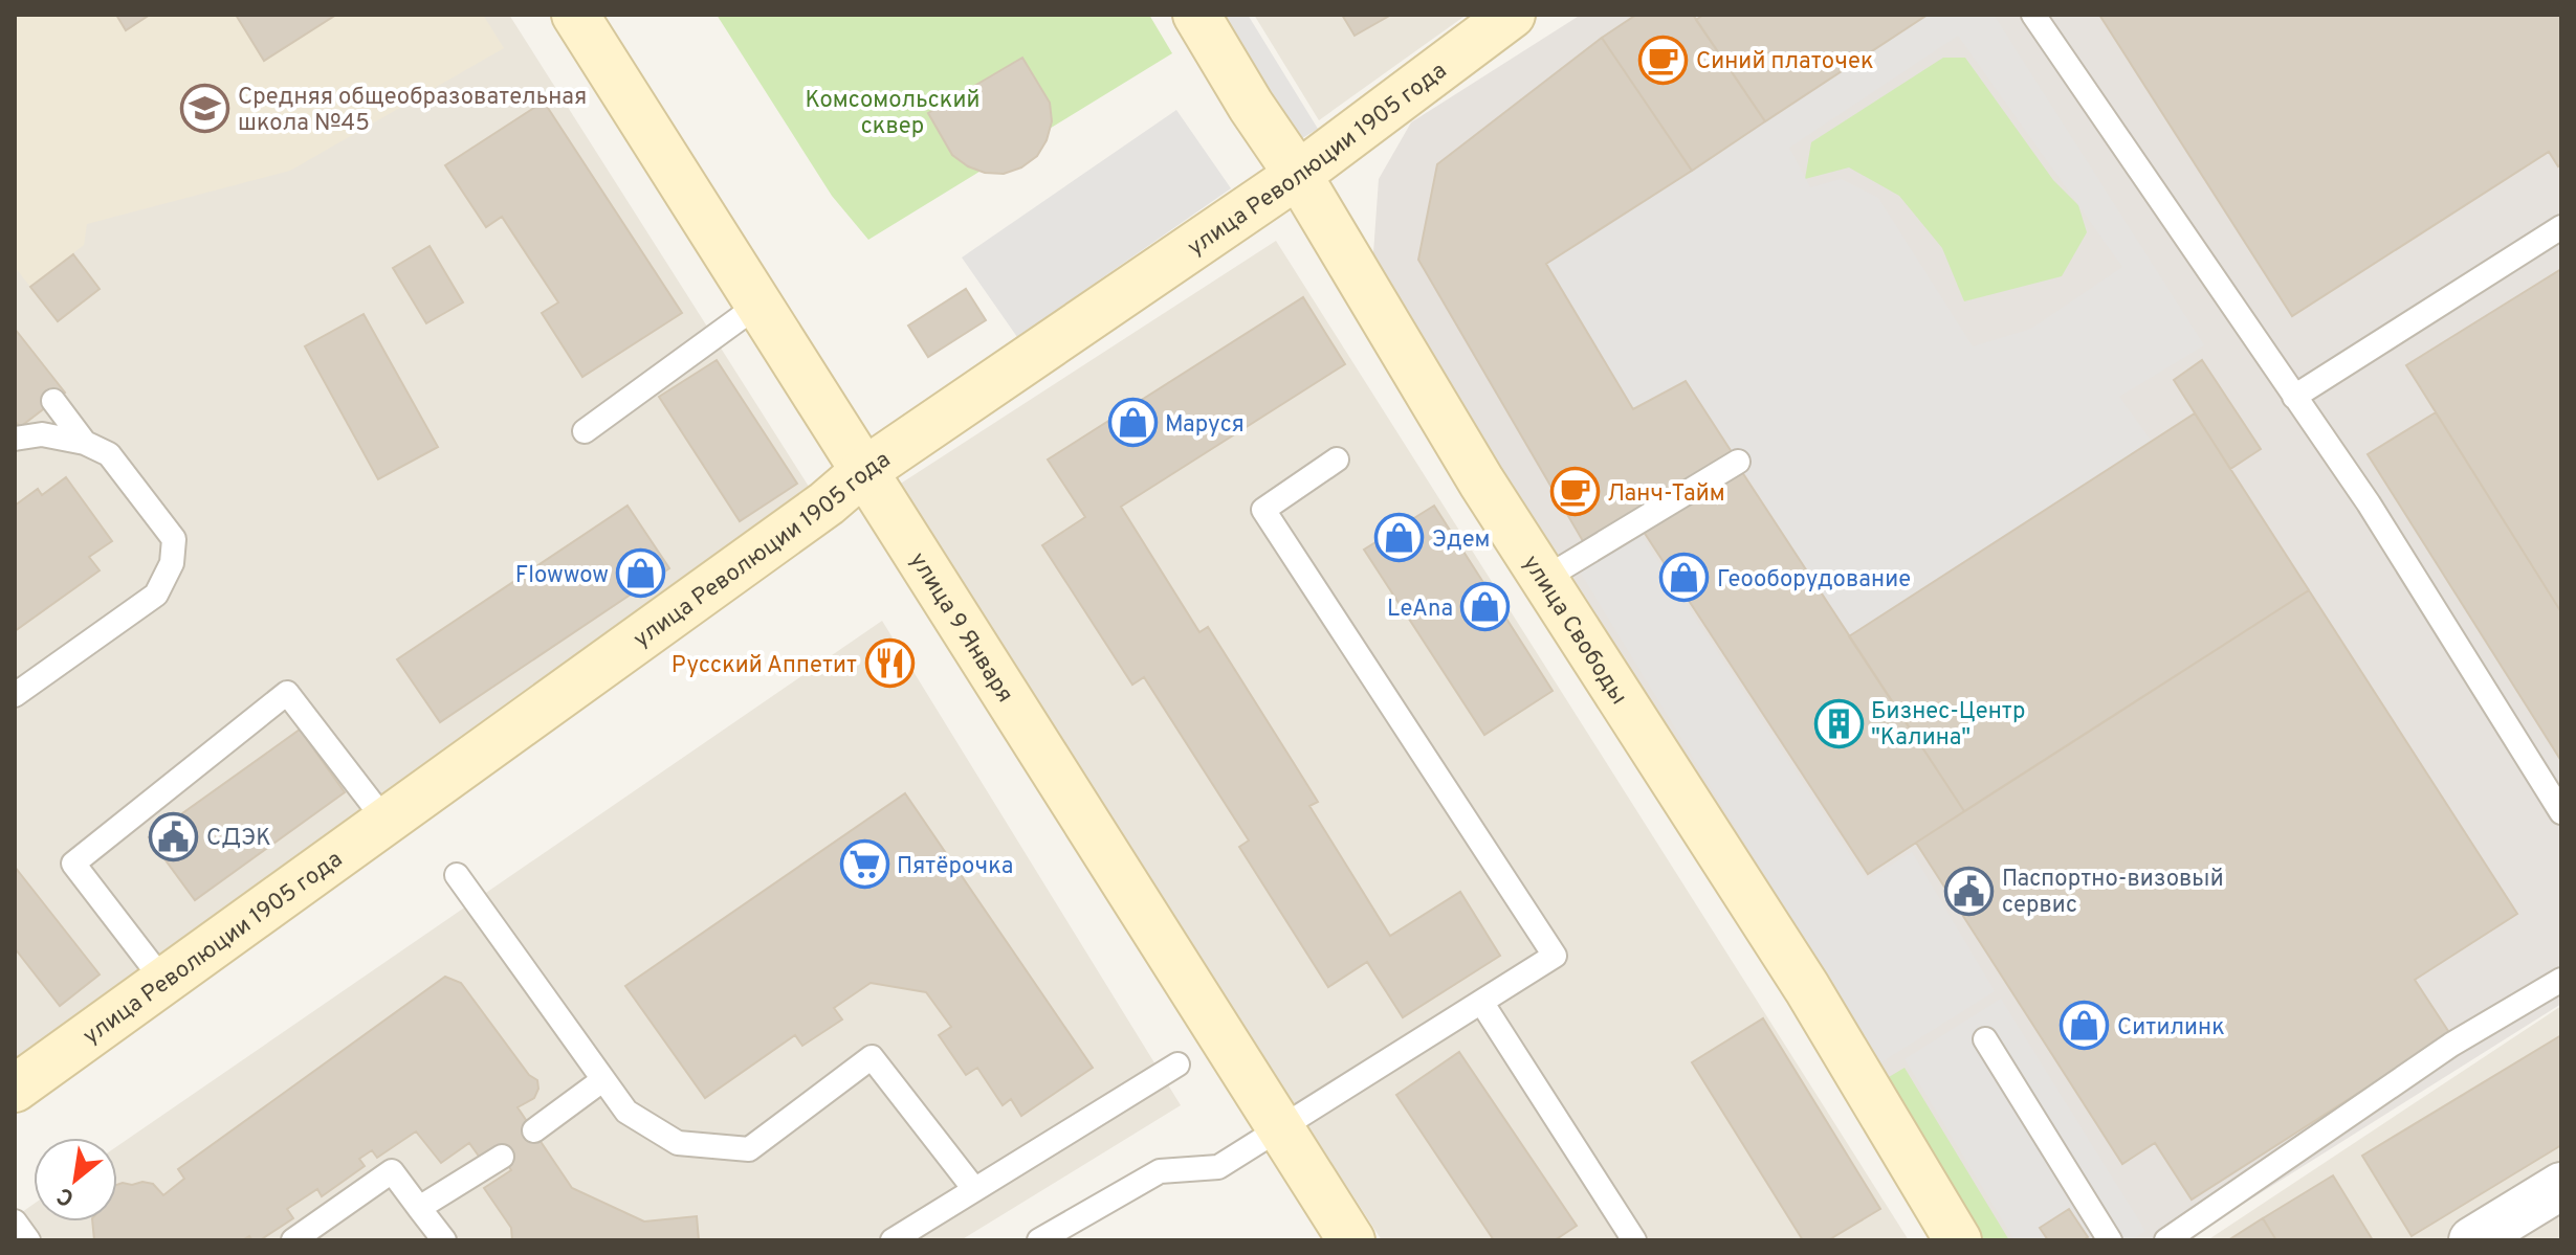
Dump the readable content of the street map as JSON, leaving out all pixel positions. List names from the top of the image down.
{
  "streets": {
    "main road": ["улица Революции 1905 года", "улица 9 Января", "улица Свободы"]
  },
  "crossings": [
    ["улица Революции 1905 года", "улица 9 Января"],
    ["улица Революции 1905 года", "улица Свободы"]
  ],
  "parks": ["Комсомольский сквер"],
  "places": {
    "cafe": ["Синий платочек", "Ланч-Тайм"],
    "school or university": ["Средняя общеобразовательная школа №45"],
    "shop": [
      "Маруся",
      "Эдем",
      "Flowwow",
      "Геооборудование",
      "LeAna",
      "Ситилинк"
    ],
    "restaurant": ["Русский Аппетит"],
    "building": ["Бизнес-Центр \"Калина\""],
    "public building": ["СДЭК", "Паспортно-визовый сервис"],
    "supermarket": ["Пятёрочка"]
  },
  "north": "bottom left"
}
